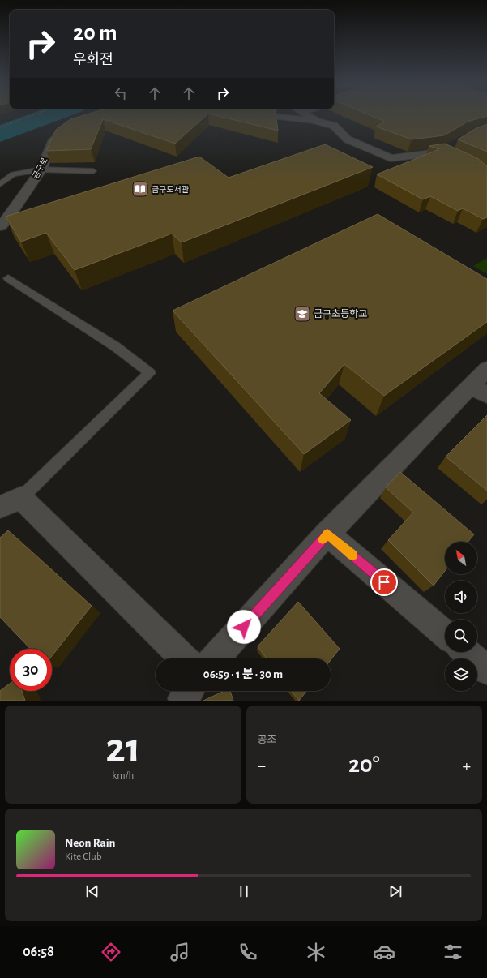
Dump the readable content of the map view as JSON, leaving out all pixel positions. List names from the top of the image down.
{
  "streets": {
    "street": ["금구로"]
  },
  "places": {
    "library": ["금구도서관"],
    "school or university": ["금구초등학교"]
  },
  "north": "top left",
  "page": {
    "turn": ["20 m", "우회전"],
    "limit": "30",
    "trip": "06:59 · 1 분 · 30 m",
    "tile": [
      ["21", "km/h"],
      "공조"
    ],
    "heat": ["−", "20°", "+"],
    "song": ["Neon Rain", "Kite Club"],
    "tabs": "06:58"
  }
}
